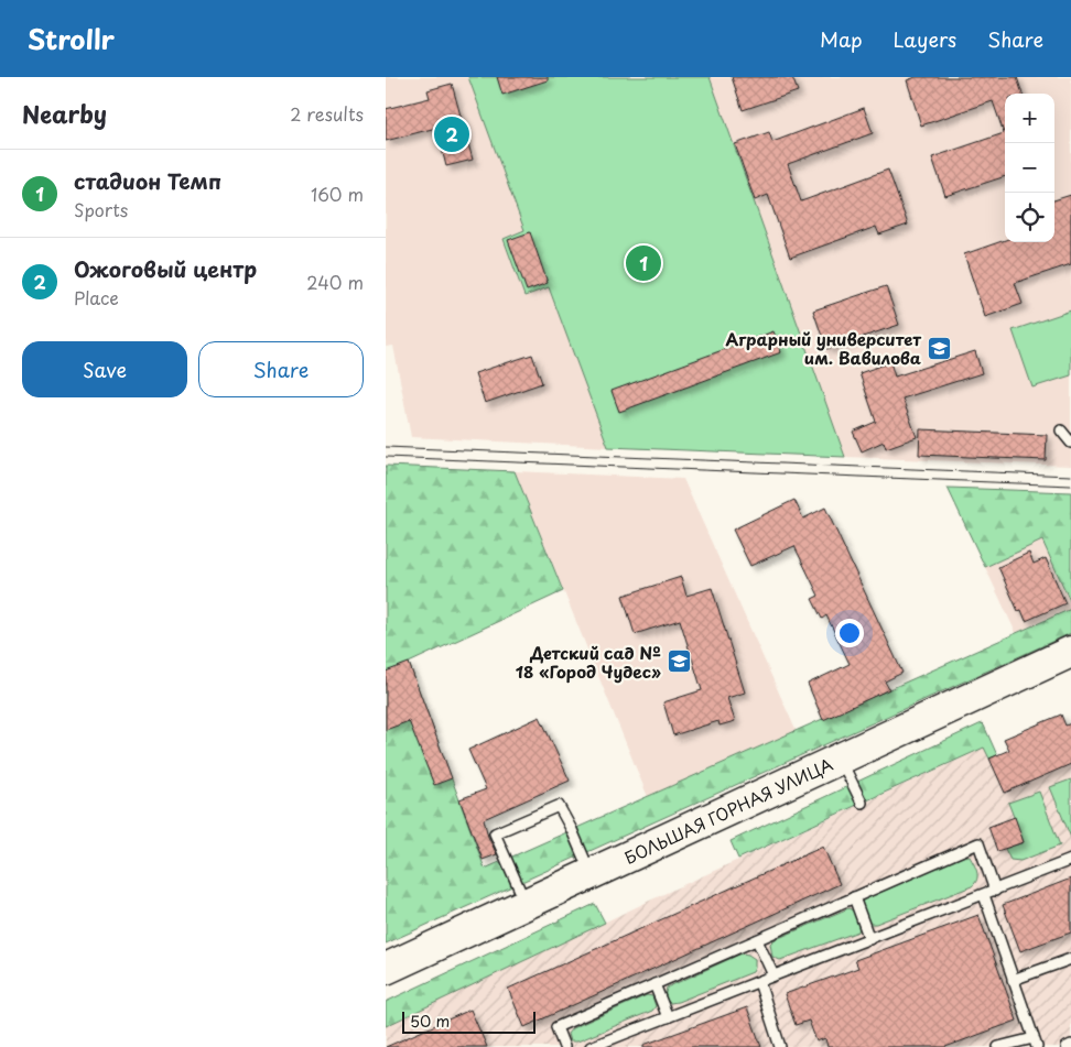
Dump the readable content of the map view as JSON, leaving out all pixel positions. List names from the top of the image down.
{
  "streets": {
    "main road": ["БОЛЬШАЯ ГОРНАЯ УЛИЦА"]
  },
  "places": {
    "school or university": ["Аграрный университет им. Вавилова", "Детский сад № 18 «Город Чудес»"]
  },
  "scale_bar": "50 m",
  "page": {
    "header": "Strollr",
    "nav": ["Map", "Layers", "Share"],
    "heading": ["Nearby", "2 results"],
    "map_buttons": ["+", "−"],
    "pins": ["2", "1"],
    "list": [
      {
        "mark": "1",
        "name": "стадион Темп",
        "note": "Sports",
        "value": "160 m"
      },
      {
        "mark": "2",
        "name": "Ожоговый центр",
        "note": "Place",
        "value": "240 m"
      }
    ],
    "buttons": ["Save", "Share"],
    "scale": "50 m"
  }
}
